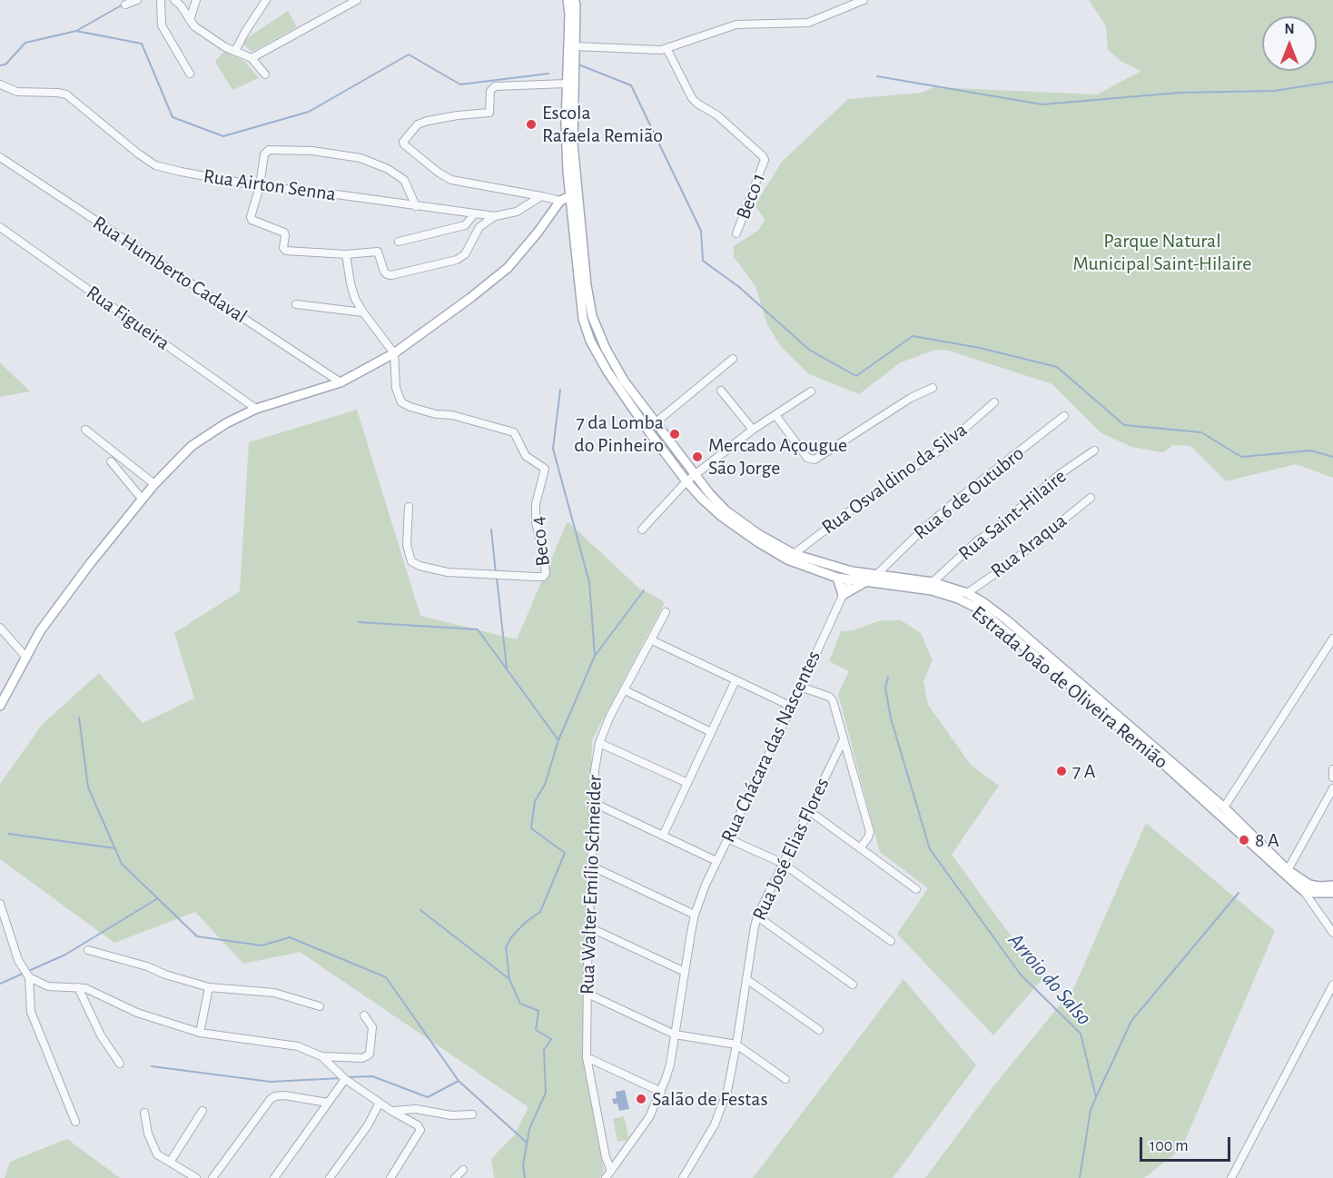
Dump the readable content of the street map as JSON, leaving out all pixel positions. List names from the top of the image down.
{
  "streets": {
    "main road": ["Estrada João de Oliveira Remião"],
    "street": [
      "Rua Airton Senna",
      "Beco 1",
      "Rua Humberto Cadaval",
      "Rua Figueira",
      "Rua Osvaldino da Silva",
      "Rua 6 de Outubro",
      "Rua Saint-Hilaire",
      "Beco 4",
      "Rua Araqua",
      "Rua Chácara das Nascentes",
      "Rua José Elias Flores",
      "Rua Walter Emílio Schneider"
    ]
  },
  "crossings": [
    ["Rua Osvaldino da Silva", "Estrada João de Oliveira Remião"],
    ["Rua 6 de Outubro", "Estrada João de Oliveira Remião"],
    ["Rua Saint-Hilaire", "Estrada João de Oliveira Remião"],
    ["Rua Araqua", "Estrada João de Oliveira Remião"],
    ["Estrada João de Oliveira Remião", "Rua Chácara das Nascentes"],
    ["Rua Chácara das Nascentes", "Rua Walter Emílio Schneider"]
  ],
  "water": ["Arroio do Salso"],
  "parks": ["Parque Natural Municipal Saint-Hilaire"],
  "places": [
    "Escola Rafaela Remião",
    "7 da Lomba do Pinheiro",
    "Mercado Açougue São Jorge",
    "7 A",
    "8 A",
    "Salão de Festas"
  ],
  "scale_bar": "100 m",
  "north": "top"
}
